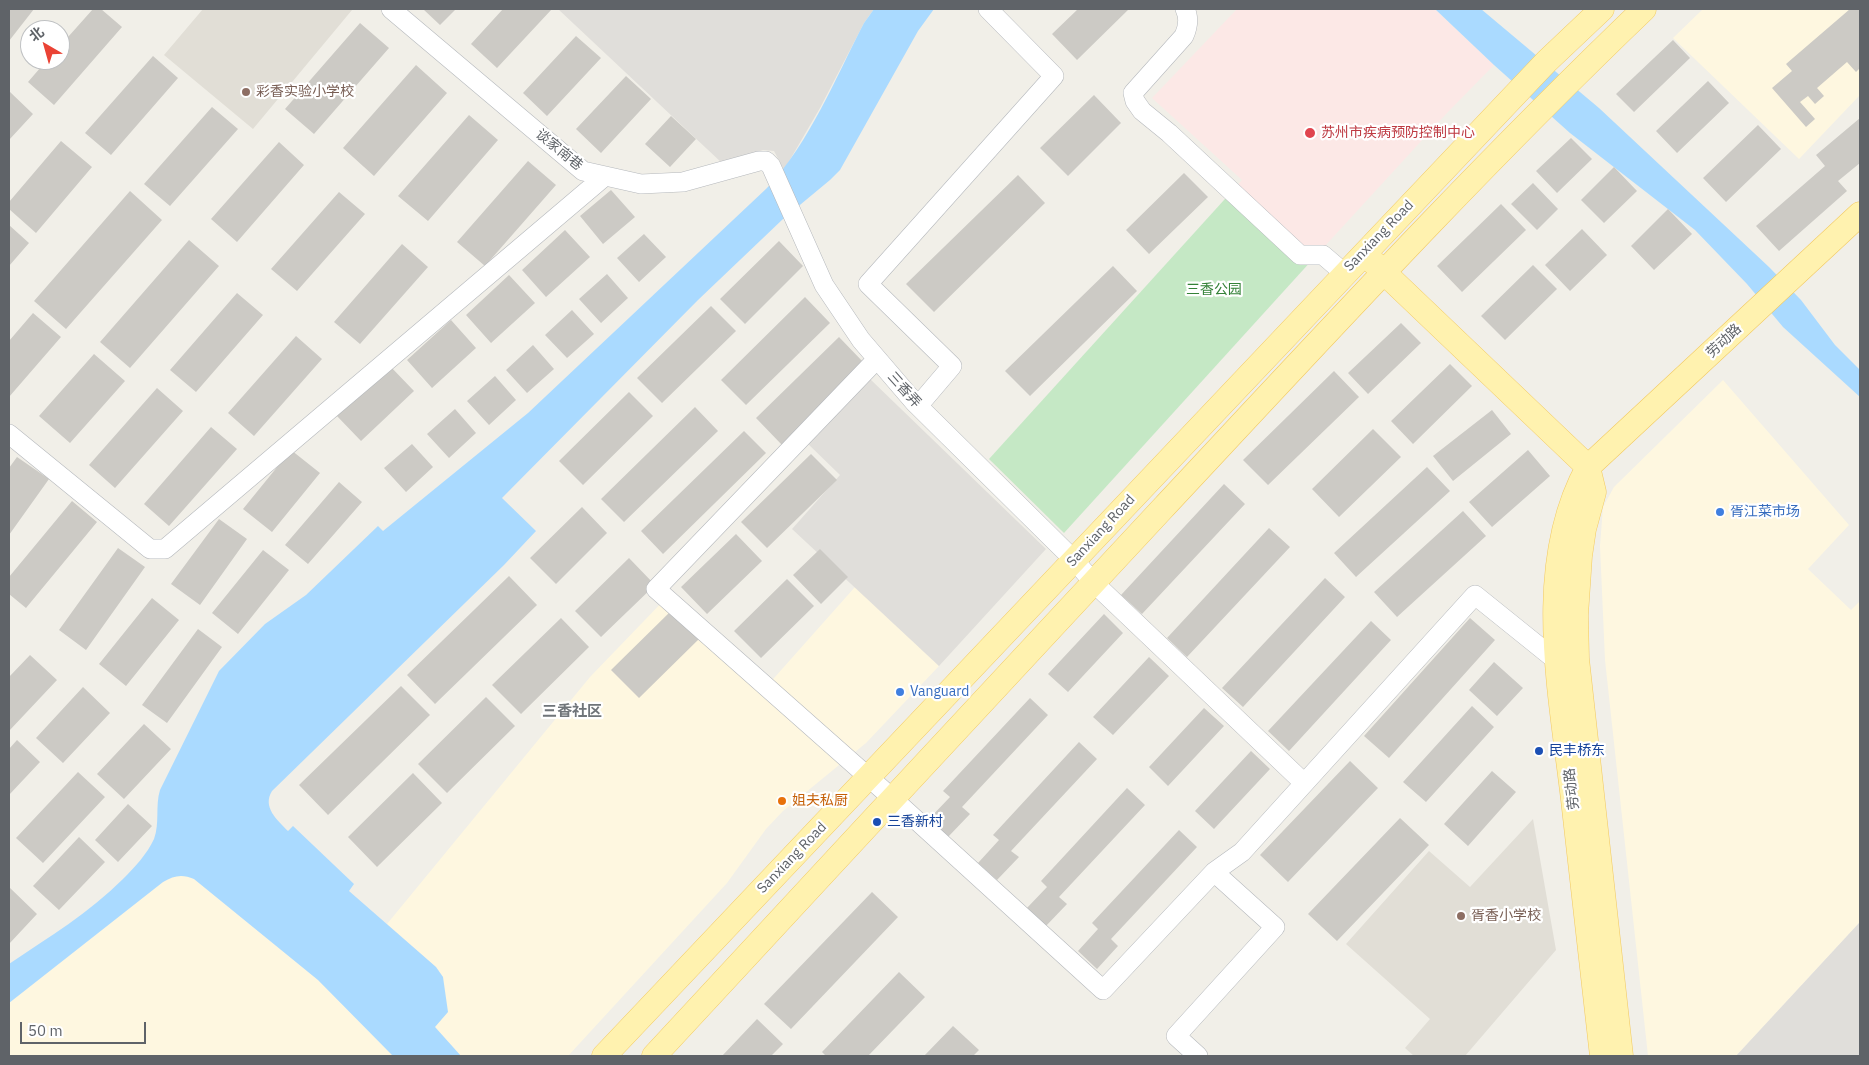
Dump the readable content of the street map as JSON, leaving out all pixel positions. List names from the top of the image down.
{
  "streets": {
    "main road": ["Sanxiang Road", "劳动路"],
    "street": ["谈家南巷", "三香弄"]
  },
  "crossings": [
    ["谈家南巷", "三香弄"],
    ["Sanxiang Road", "三香弄"]
  ],
  "districts": ["三香社区"],
  "parks": ["三香公园"],
  "places": [
    "彩香实验小学校",
    "苏州市疾病预防控制中心",
    "胥江菜市场",
    "Vanguard",
    "民丰桥东",
    "姐夫私厨",
    "三香新村",
    "胥香小学校"
  ],
  "scale_bar": "50 m",
  "north": "top left"
}
